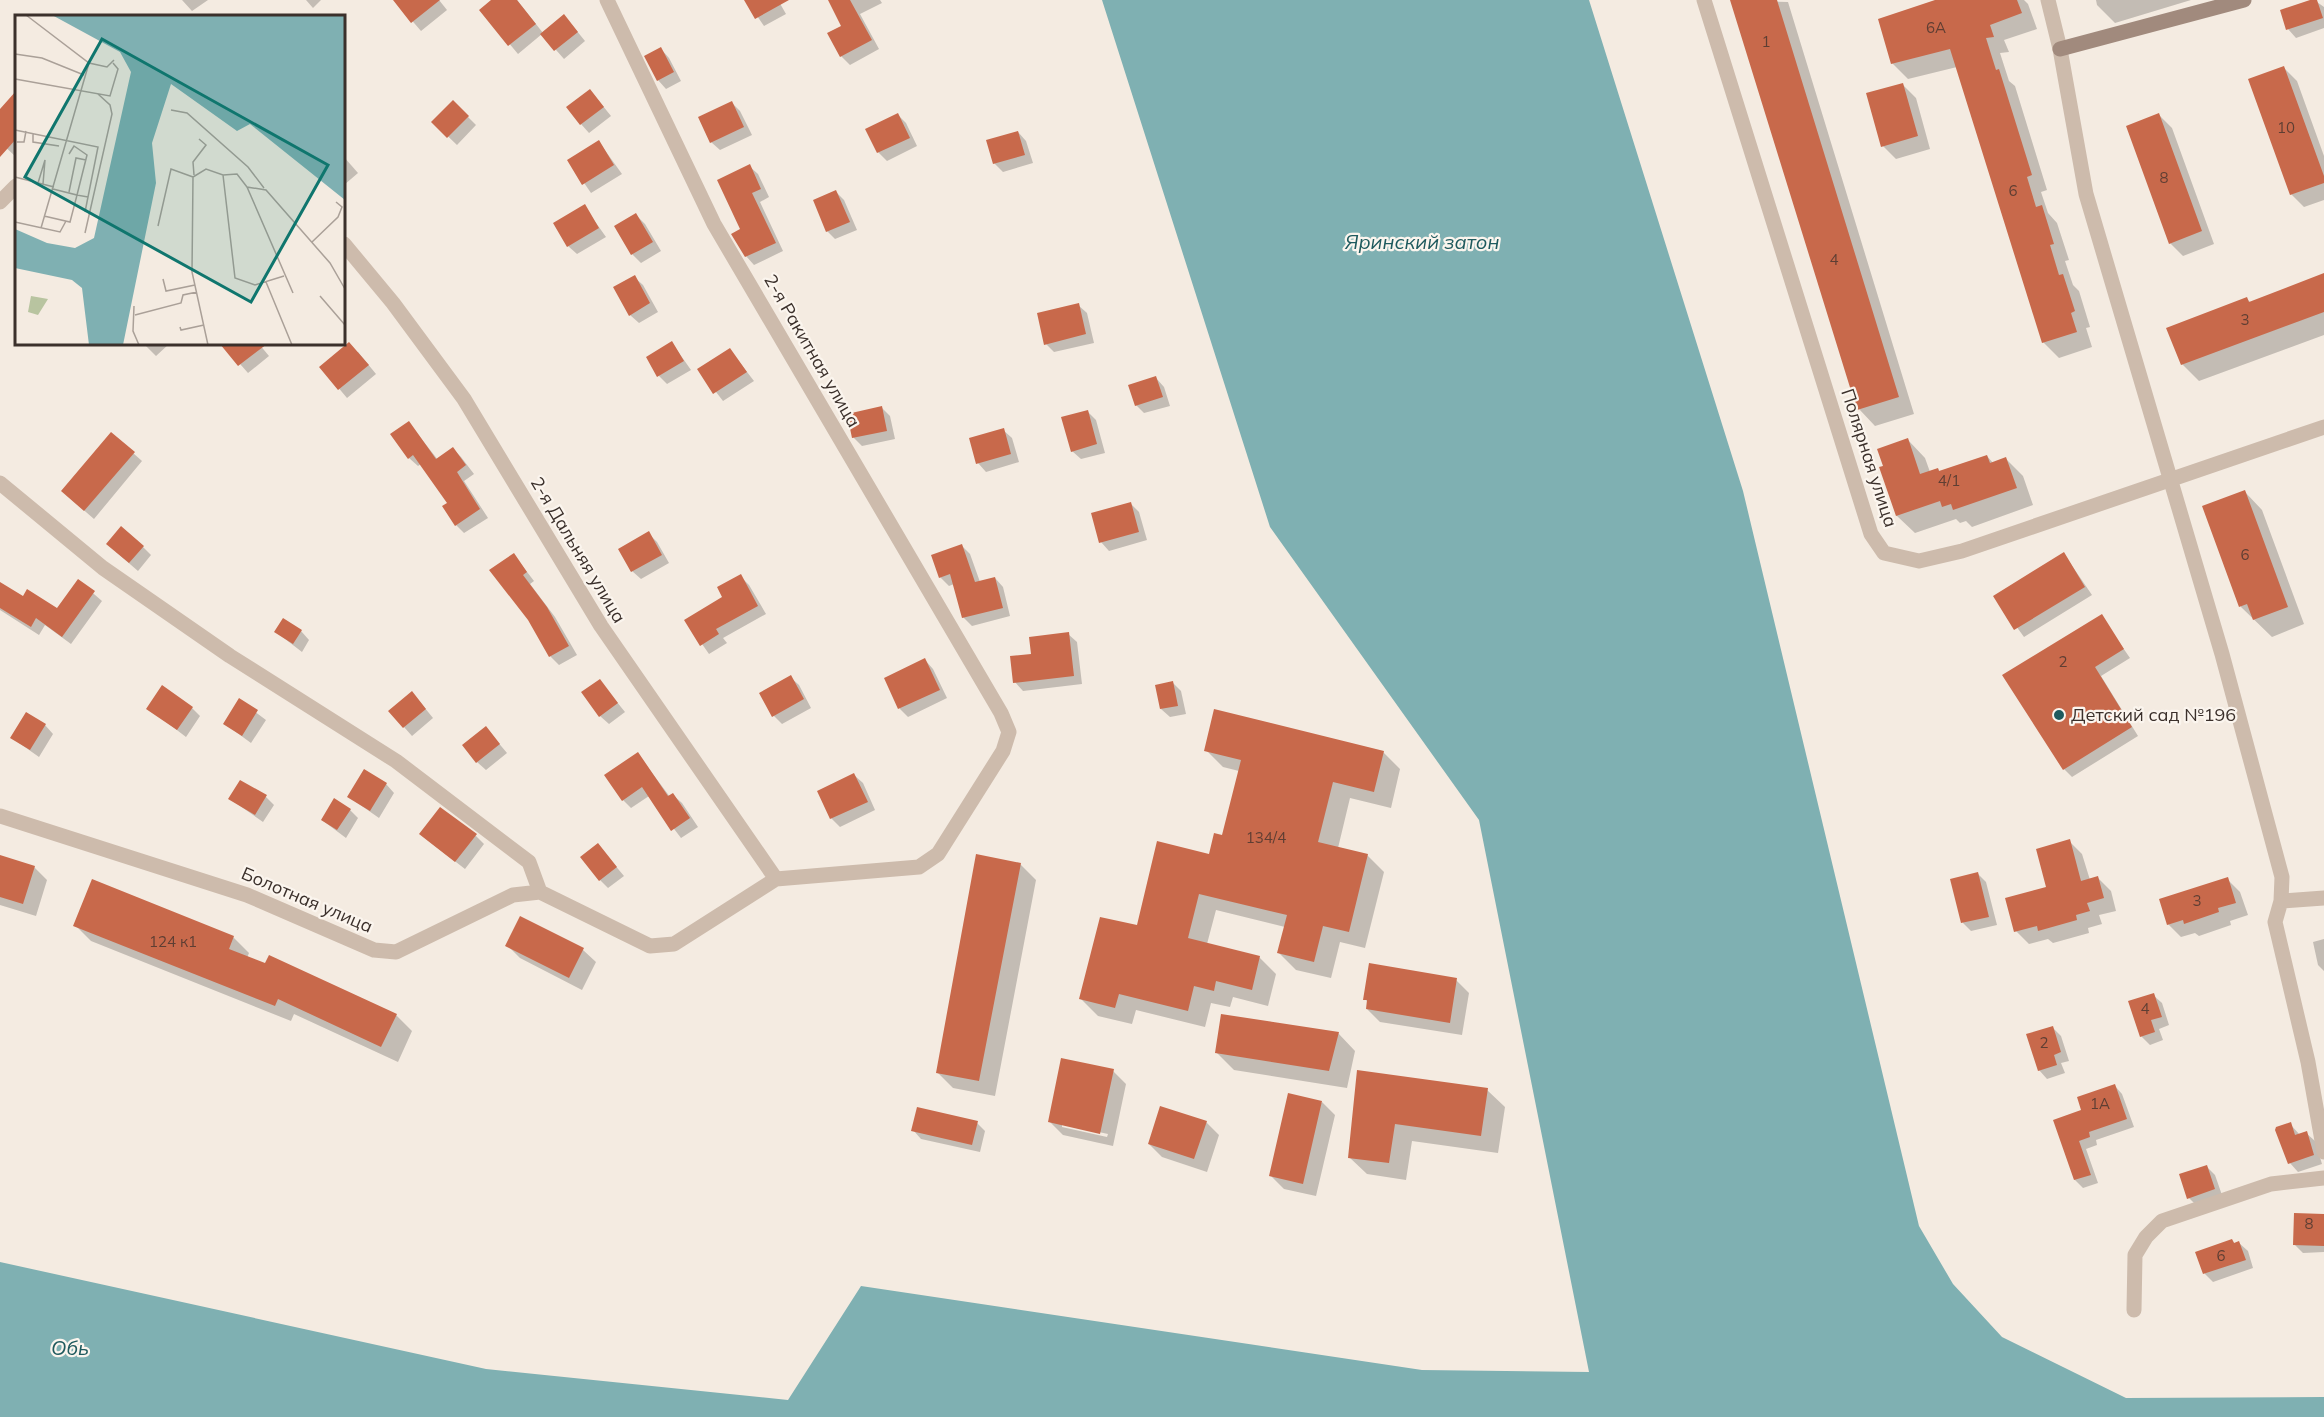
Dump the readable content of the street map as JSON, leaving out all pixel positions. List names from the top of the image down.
{
  "streets": {
    "street": [
      "2-я Ракитная улица",
      "Полярная улица",
      "2-я Дальняя улица",
      "Болотная улица"
    ]
  },
  "crossings": [
    ["2-я Ракитная улица", "2-я Дальняя улица"]
  ],
  "water": ["Яринский затон", "Обь"],
  "places": ["Детский сад №196"],
  "house_numbers": [
    "6А",
    "1",
    "10",
    "8",
    "6",
    "4",
    "3",
    "4/1",
    "6",
    "2",
    "134/4",
    "3",
    "124 к1",
    "4",
    "2",
    "1А",
    "8",
    "6"
  ]
}
